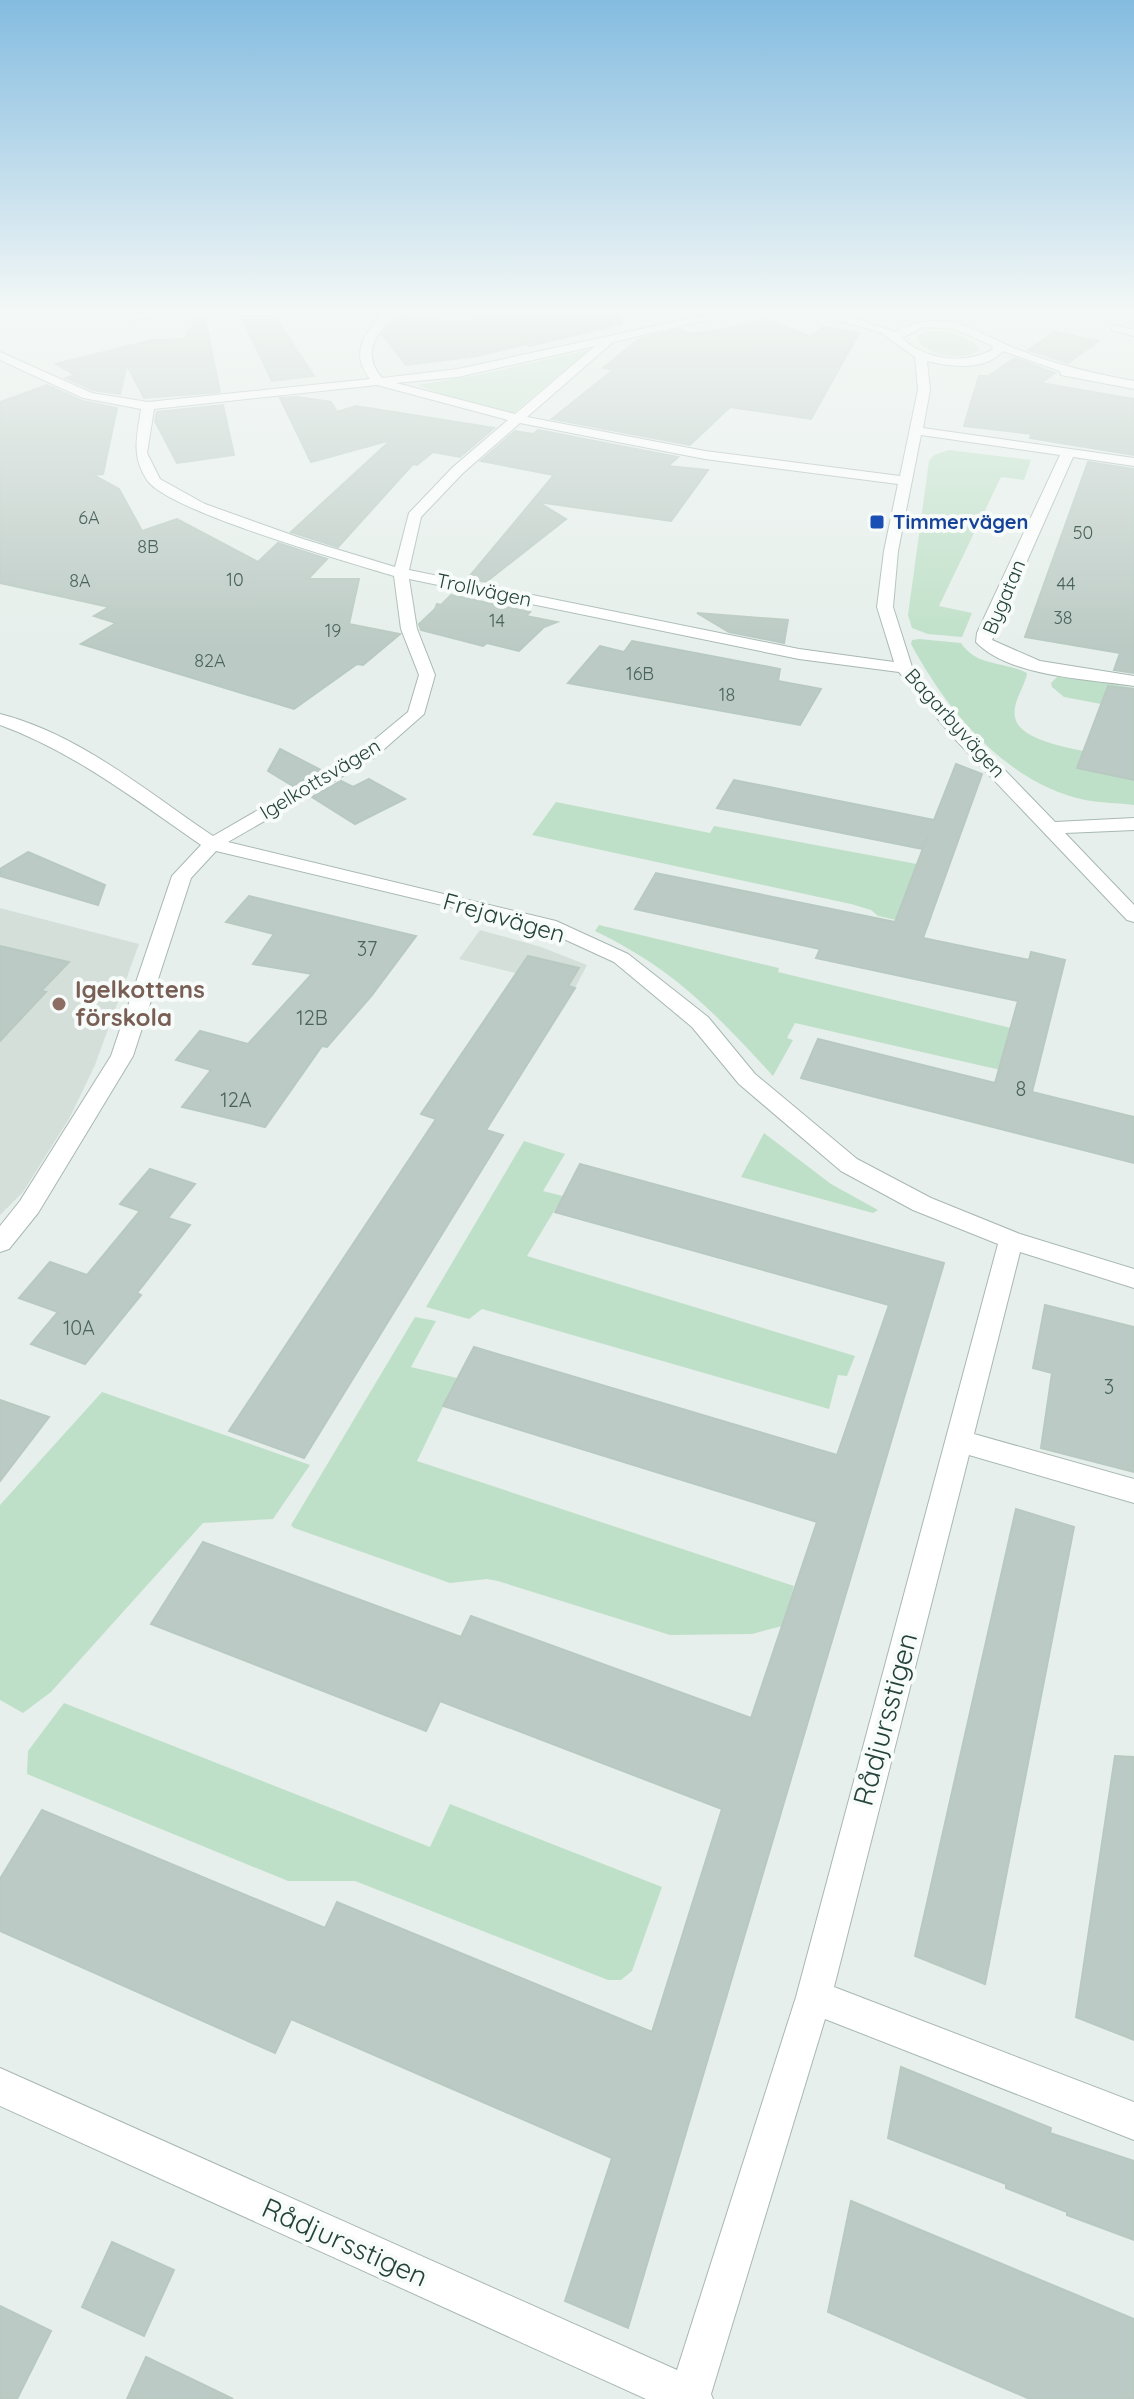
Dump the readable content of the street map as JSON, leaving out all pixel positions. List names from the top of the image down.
{
  "streets": {
    "street": [
      "Trollvägen",
      "Bygatan",
      "Bagarbyvägen",
      "Igelkottsvägen",
      "Frejavägen",
      "Rådjursstigen"
    ]
  },
  "crossings": [
    ["Trollvägen", "Bagarbyvägen"],
    ["Trollvägen", "Igelkottsvägen"],
    ["Igelkottsvägen", "Frejavägen"],
    ["Frejavägen", "Rådjursstigen"]
  ],
  "places": {
    "transit": ["Timmervägen"],
    "other": ["Igelkottens förskola"]
  },
  "house_numbers": [
    "6A",
    "50",
    "8B",
    "10",
    "8A",
    "44",
    "38",
    "14",
    "19",
    "82A",
    "16B",
    "18",
    "37",
    "12B",
    "8",
    "12A",
    "10A",
    "3"
  ]
}
